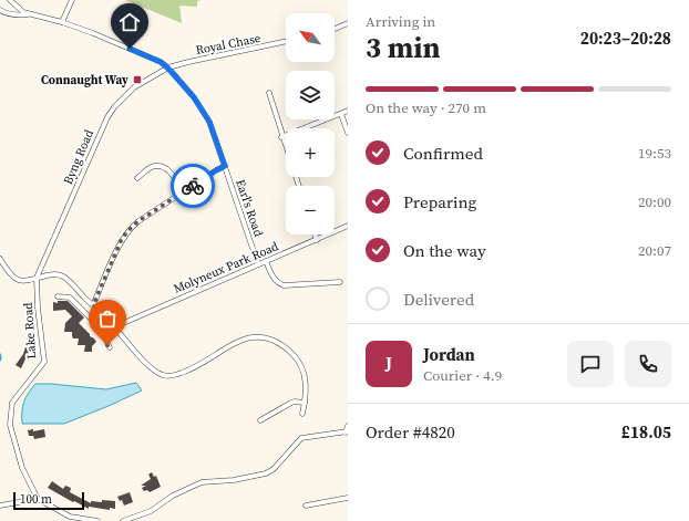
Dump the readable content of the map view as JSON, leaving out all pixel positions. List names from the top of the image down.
{
  "streets": {
    "street": [
      "Royal Chase",
      "Byng Road",
      "Earl's Road",
      "Molyneux Park Road",
      "Lake Road"
    ]
  },
  "crossings": [
    ["Royal Chase", "Byng Road"],
    ["Royal Chase", "Earl's Road"],
    ["Byng Road", "Earl's Road"],
    ["Byng Road", "Lake Road"],
    ["Earl's Road", "Molyneux Park Road"]
  ],
  "places": {
    "transit": ["Connaught Way"]
  },
  "scale_bar": "100 m",
  "north": "top left",
  "page": {
    "heading": ["3 min", "Arriving in", "20:23–20:28"],
    "panel": [
      "Jordan",
      "Courier · 4.9",
      "Order #4820",
      "£18.05"
    ],
    "map_buttons": ["+", "−"],
    "bar": "On the way · 270 m",
    "list": [
      ["Confirmed", "19:53"],
      ["Preparing", "20:00"],
      ["On the way", "20:07"],
      "Delivered"
    ],
    "round": "J",
    "scale": "100 m"
  }
}
